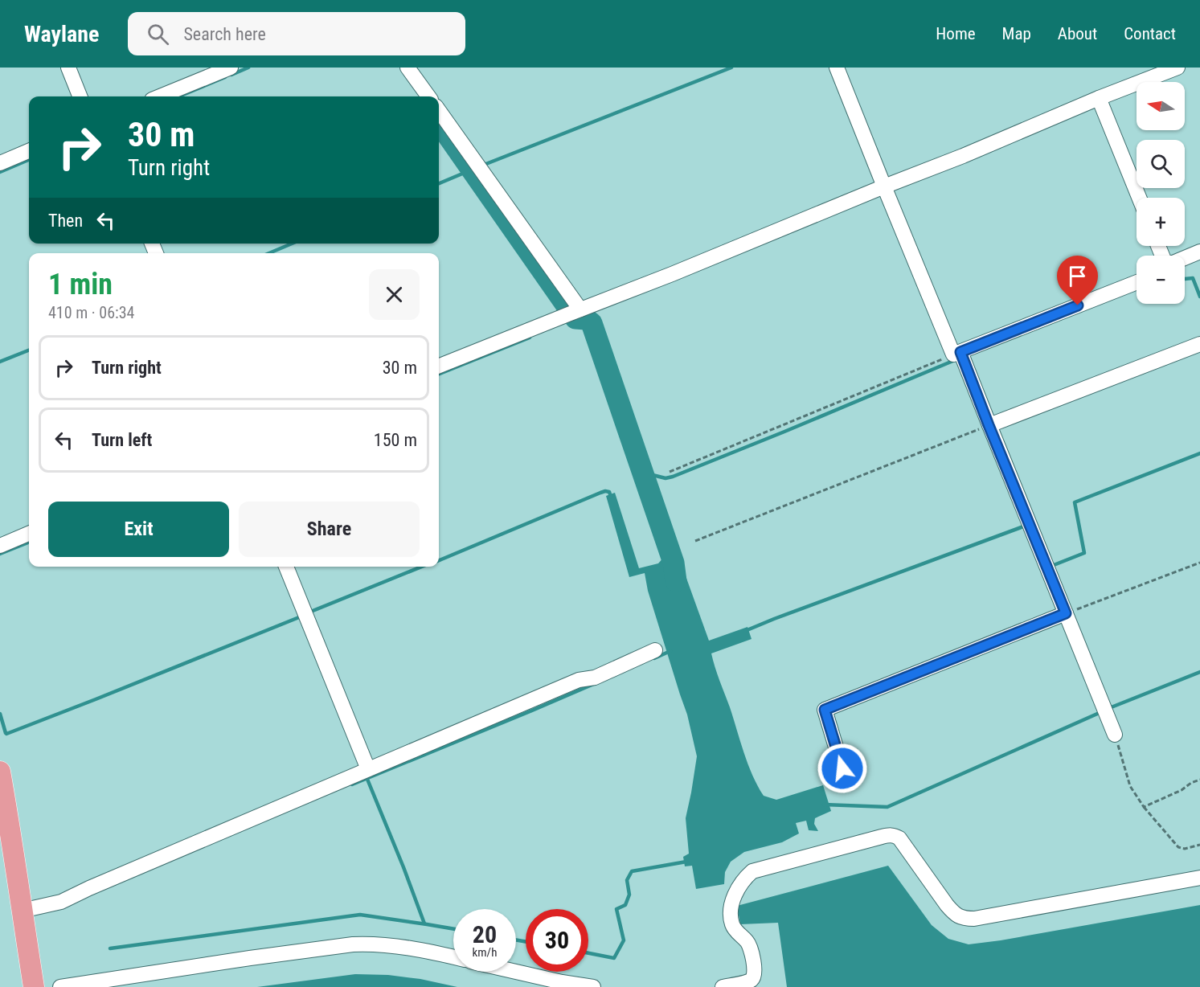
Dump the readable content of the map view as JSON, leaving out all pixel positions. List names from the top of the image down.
{
  "north": "left",
  "page": {
    "header": "Waylane",
    "search": "Search here",
    "nav": [
      "Home",
      "Map",
      "About",
      "Contact"
    ],
    "map_buttons": ["+", "−"],
    "turn": ["30 m", "Turn right"],
    "then": "Then",
    "heading": ["1 min", "410 m · 06:34"],
    "list": [
      {
        "name": "Turn right",
        "value": "30 m"
      },
      {
        "name": "Turn left",
        "value": "150 m"
      }
    ],
    "buttons": ["Exit", "Share"],
    "speed": "20 km/h",
    "limit": "30"
  }
}
